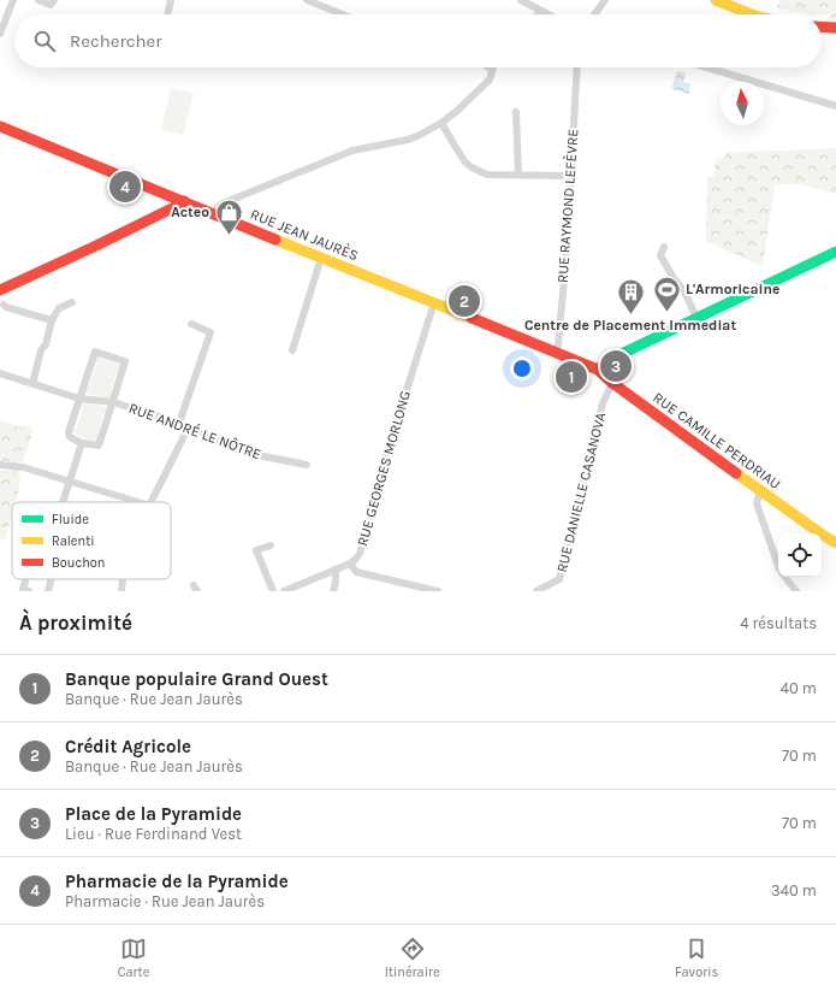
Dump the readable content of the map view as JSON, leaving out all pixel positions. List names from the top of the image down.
{
  "streets": {
    "main road": ["RUE JEAN JAURÈS", "RUE CAMILLE PERDRIAU"],
    "street": [
      "RUE RAYMOND LEFÈVRE",
      "RUE ANDRÉ LE NÔTRE",
      "RUE GEORGES MORLONG",
      "RUE DANIELLE CASANOVA"
    ]
  },
  "crossings": [
    ["RUE RAYMOND LEFÈVRE", "RUE JEAN JAURÈS"],
    ["RUE JEAN JAURÈS", "RUE CAMILLE PERDRIAU"],
    ["RUE JEAN JAURÈS", "RUE GEORGES MORLONG"],
    ["RUE CAMILLE PERDRIAU", "RUE DANIELLE CASANOVA"]
  ],
  "places": {
    "shop": ["Acteo"],
    "sports": ["L'Armoricaine"],
    "building": ["Centre de Placement Immediat"]
  },
  "legend": ["Fluide", "Ralenti", "Bouchon"],
  "north": "top",
  "page": {
    "search": "Rechercher",
    "pins": [
      "4",
      "2",
      "3",
      "1"
    ],
    "heading": ["À proximité", "4 résultats"],
    "list": [
      {
        "mark": "1",
        "name": "Banque populaire Grand Ouest",
        "note": "Banque · Rue Jean Jaurès",
        "value": "40 m"
      },
      {
        "mark": "2",
        "name": "Crédit Agricole",
        "note": "Banque · Rue Jean Jaurès",
        "value": "70 m"
      },
      {
        "mark": "3",
        "name": "Place de la Pyramide",
        "note": "Lieu · Rue Ferdinand Vest",
        "value": "70 m"
      },
      {
        "mark": "4",
        "name": "Pharmacie de la Pyramide",
        "note": "Pharmacie · Rue Jean Jaurès",
        "value": "340 m"
      }
    ],
    "nav": ["Carte", "Itinéraire", "Favoris"]
  }
}
